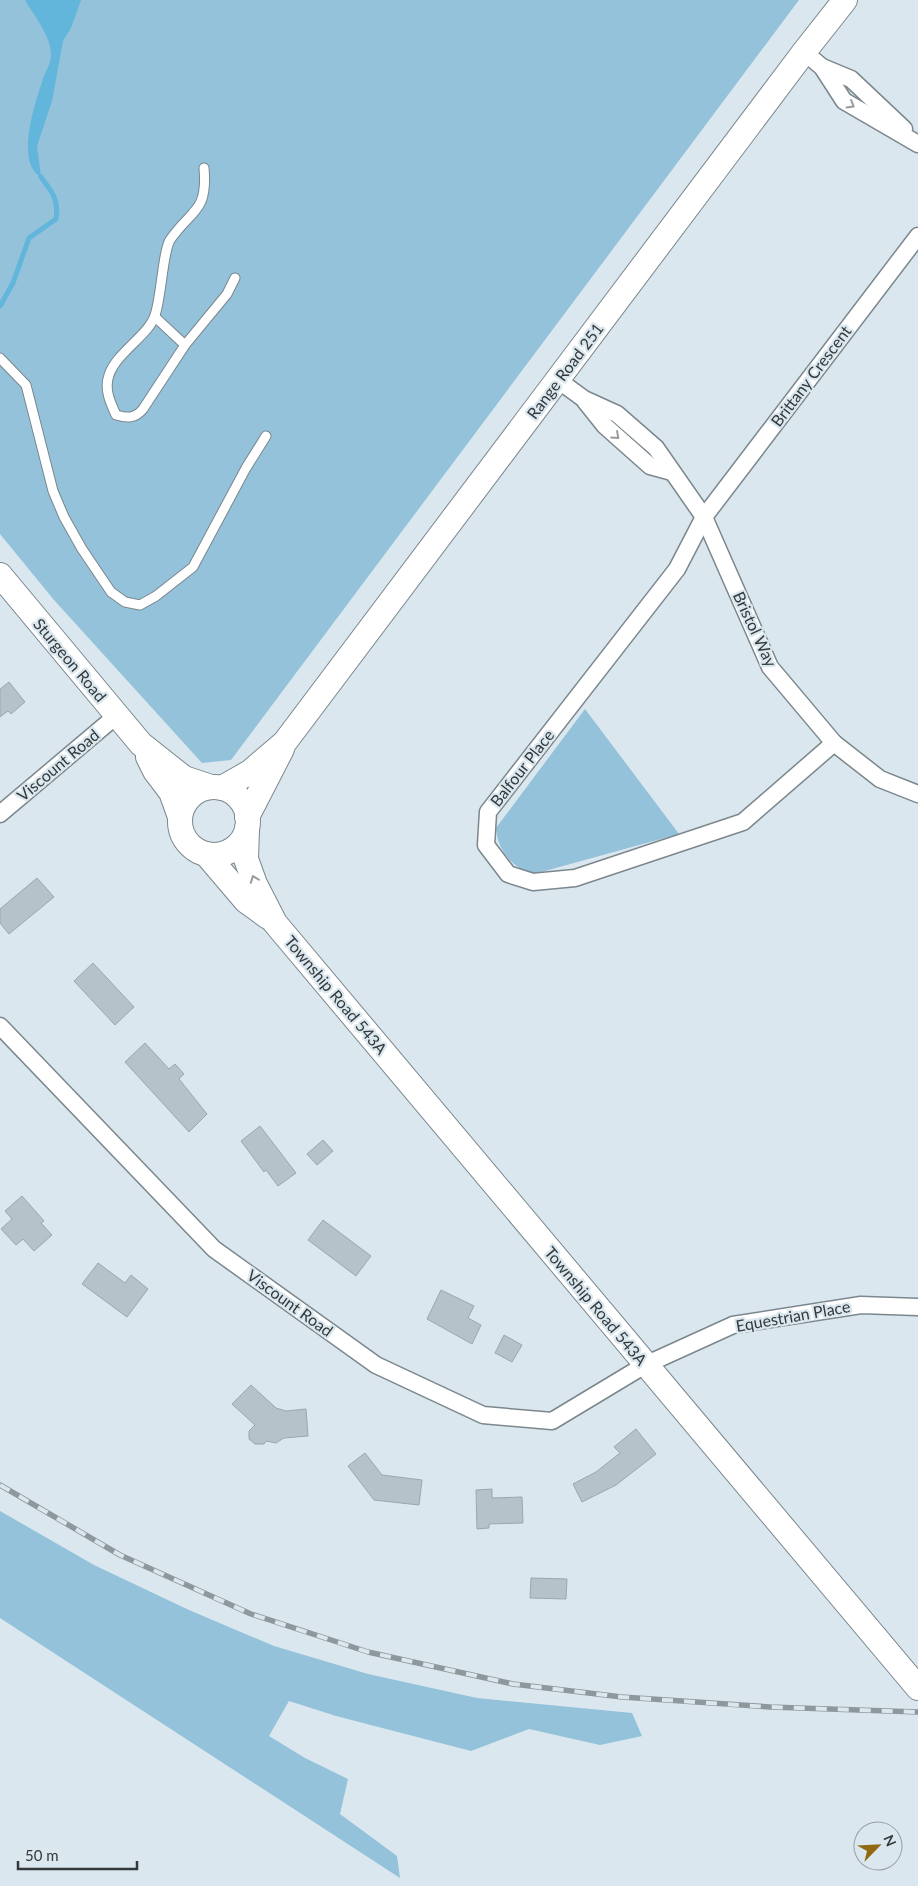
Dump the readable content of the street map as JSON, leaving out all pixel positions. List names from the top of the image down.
{
  "streets": {
    "main road": ["Range Road 251", "Sturgeon Road", "Township Road 543A"],
    "street": [
      "Brittany Crescent",
      "Bristol Way",
      "Viscount Road",
      "Balfour Place",
      "Equestrian Place"
    ]
  },
  "crossings": [
    ["Range Road 251", "Bristol Way"],
    ["Range Road 251", "Sturgeon Road"],
    ["Range Road 251", "Township Road 543A"],
    ["Brittany Crescent", "Bristol Way"],
    ["Brittany Crescent", "Balfour Place"],
    ["Bristol Way", "Balfour Place"],
    ["Sturgeon Road", "Viscount Road"],
    ["Sturgeon Road", "Township Road 543A"],
    ["Viscount Road", "Township Road 543A"],
    ["Viscount Road", "Equestrian Place"],
    ["Township Road 543A", "Equestrian Place"]
  ],
  "scale_bar": "50 m",
  "north": "top right"
}
